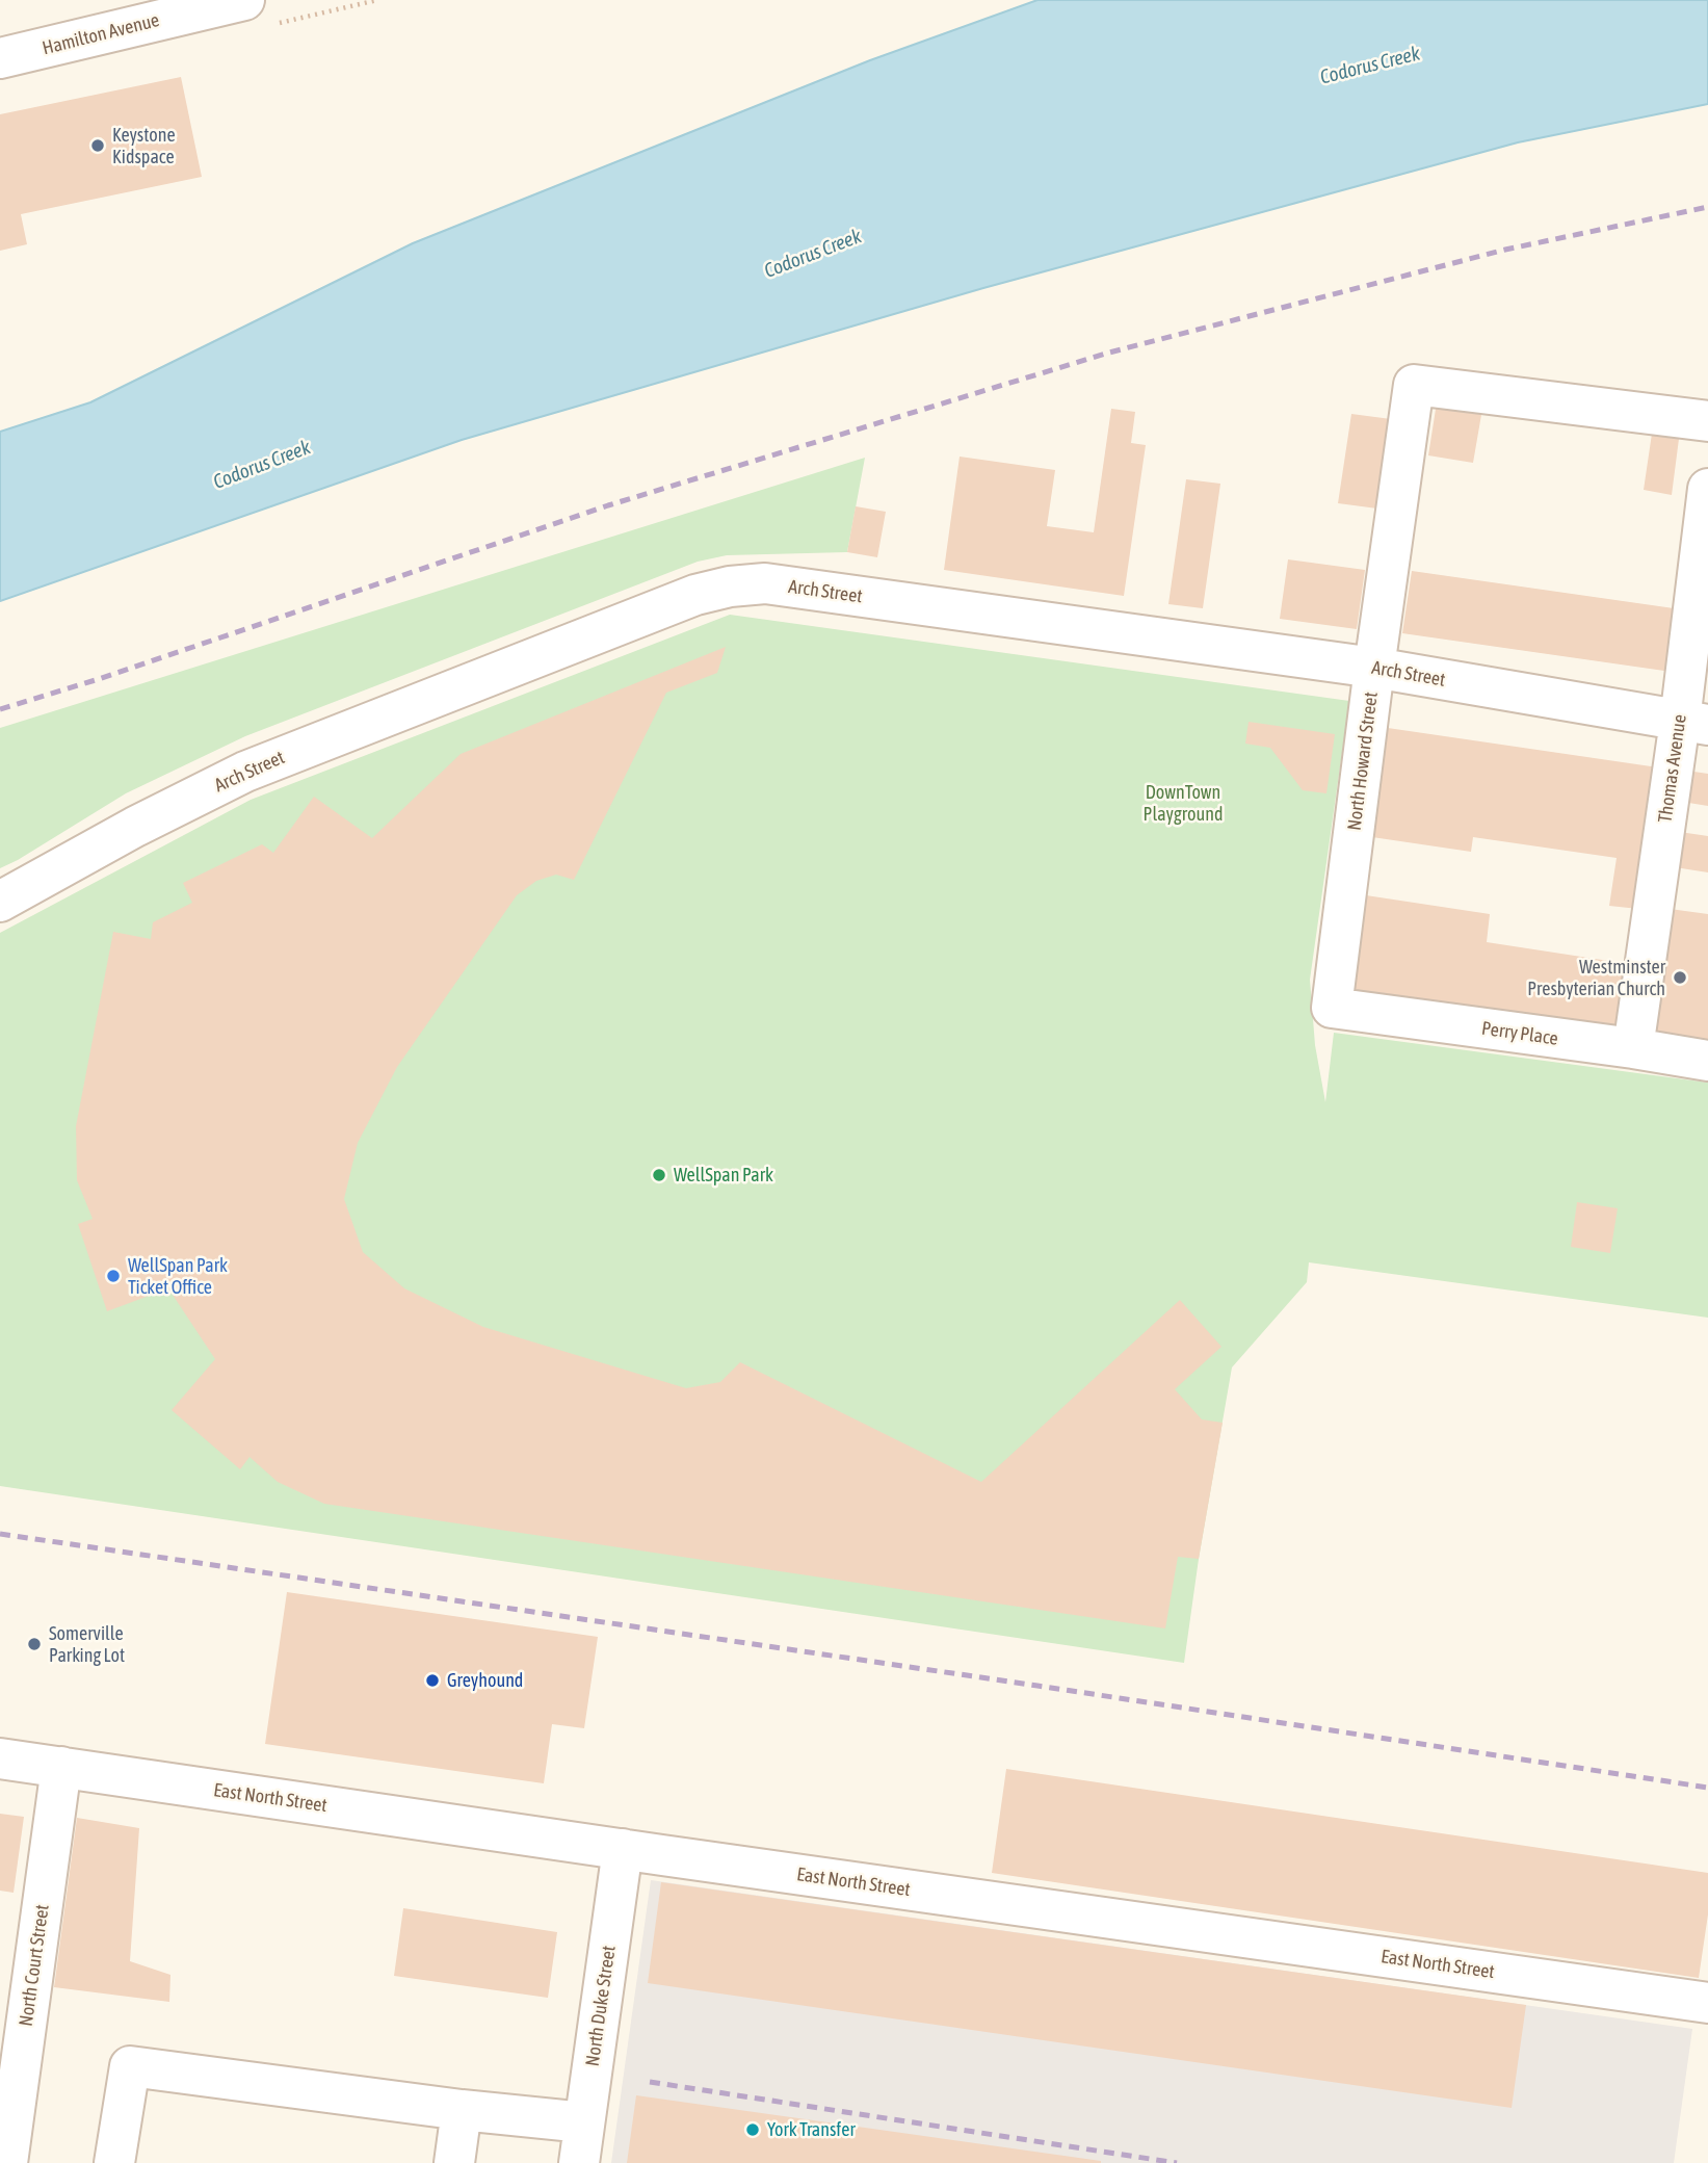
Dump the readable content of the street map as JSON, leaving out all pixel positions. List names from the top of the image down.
{
  "streets": {
    "street": [
      "Hamilton Avenue",
      "Arch Street",
      "North Howard Street",
      "Thomas Avenue",
      "Perry Place",
      "East North Street",
      "North Court Street",
      "North Duke Street"
    ]
  },
  "crossings": [
    ["Arch Street", "North Howard Street"],
    ["Arch Street", "Thomas Avenue"],
    ["North Howard Street", "Perry Place"],
    ["Thomas Avenue", "Perry Place"],
    ["East North Street", "North Court Street"],
    ["East North Street", "North Duke Street"]
  ],
  "water": ["Codorus Creek"],
  "parks": ["DownTown Playground"],
  "places": [
    "Keystone Kidspace",
    "Westminster Presbyterian Church",
    "WellSpan Park",
    "WellSpan Park Ticket Office",
    "Somerville Parking Lot",
    "Greyhound",
    "York Transfer"
  ]
}
